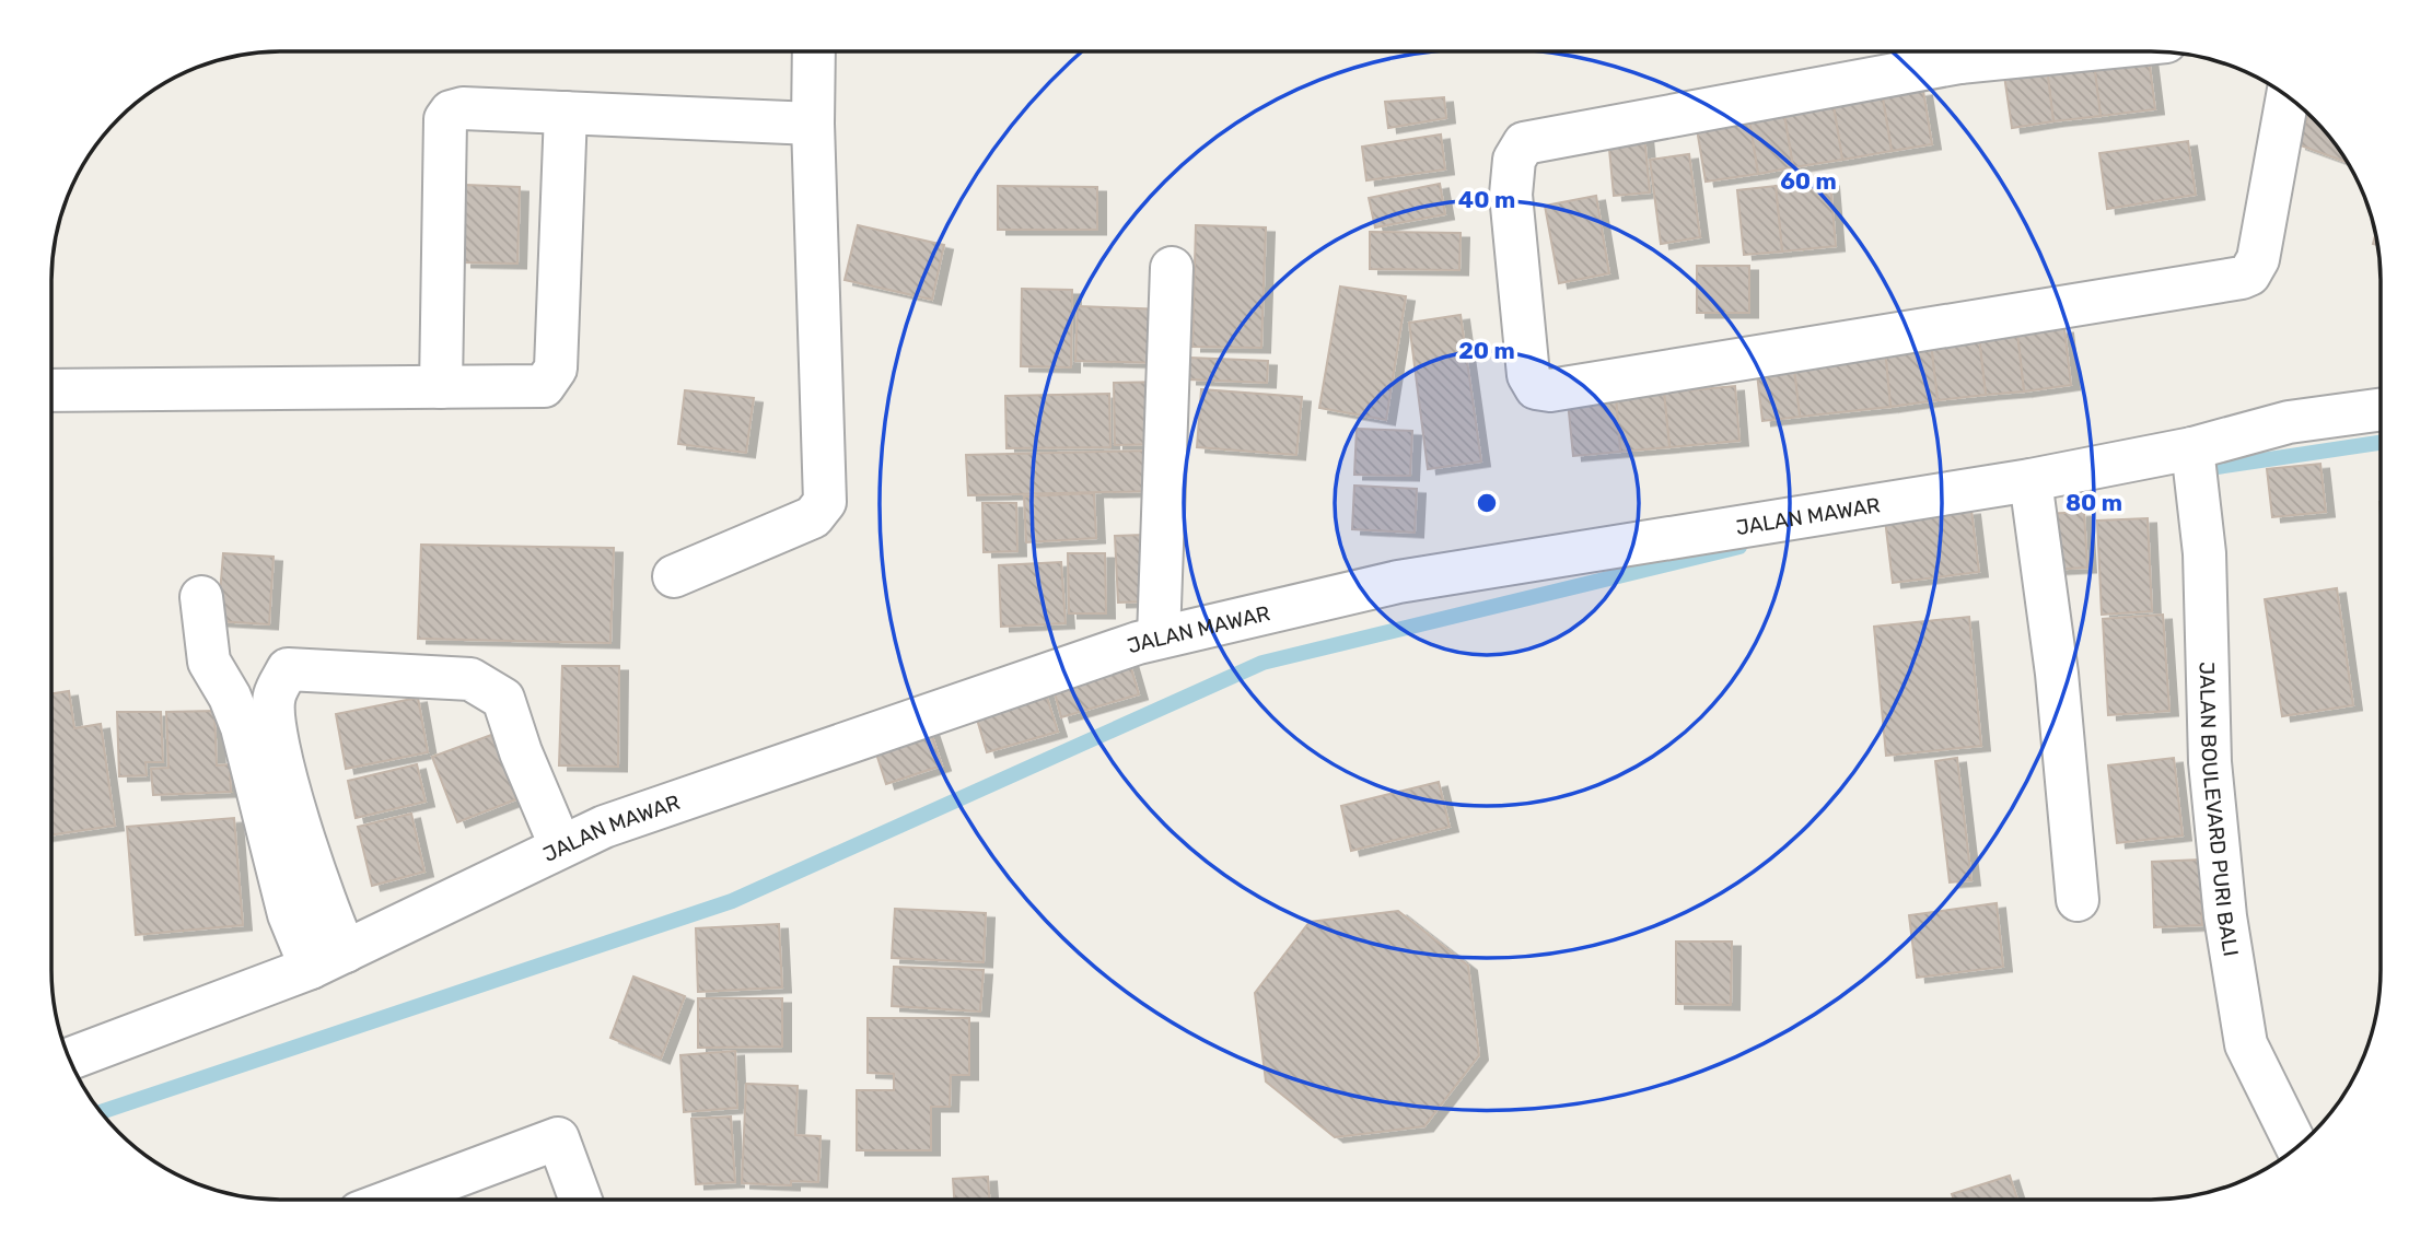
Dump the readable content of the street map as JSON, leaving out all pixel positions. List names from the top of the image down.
{
  "streets": {
    "street": ["JALAN MAWAR", "JALAN BOULEVARD PURI BALI"]
  },
  "crossings": [
    ["JALAN MAWAR", "JALAN BOULEVARD PURI BALI"]
  ],
  "rings": [
    "60 m",
    "40 m",
    "20 m",
    "80 m"
  ]
}
